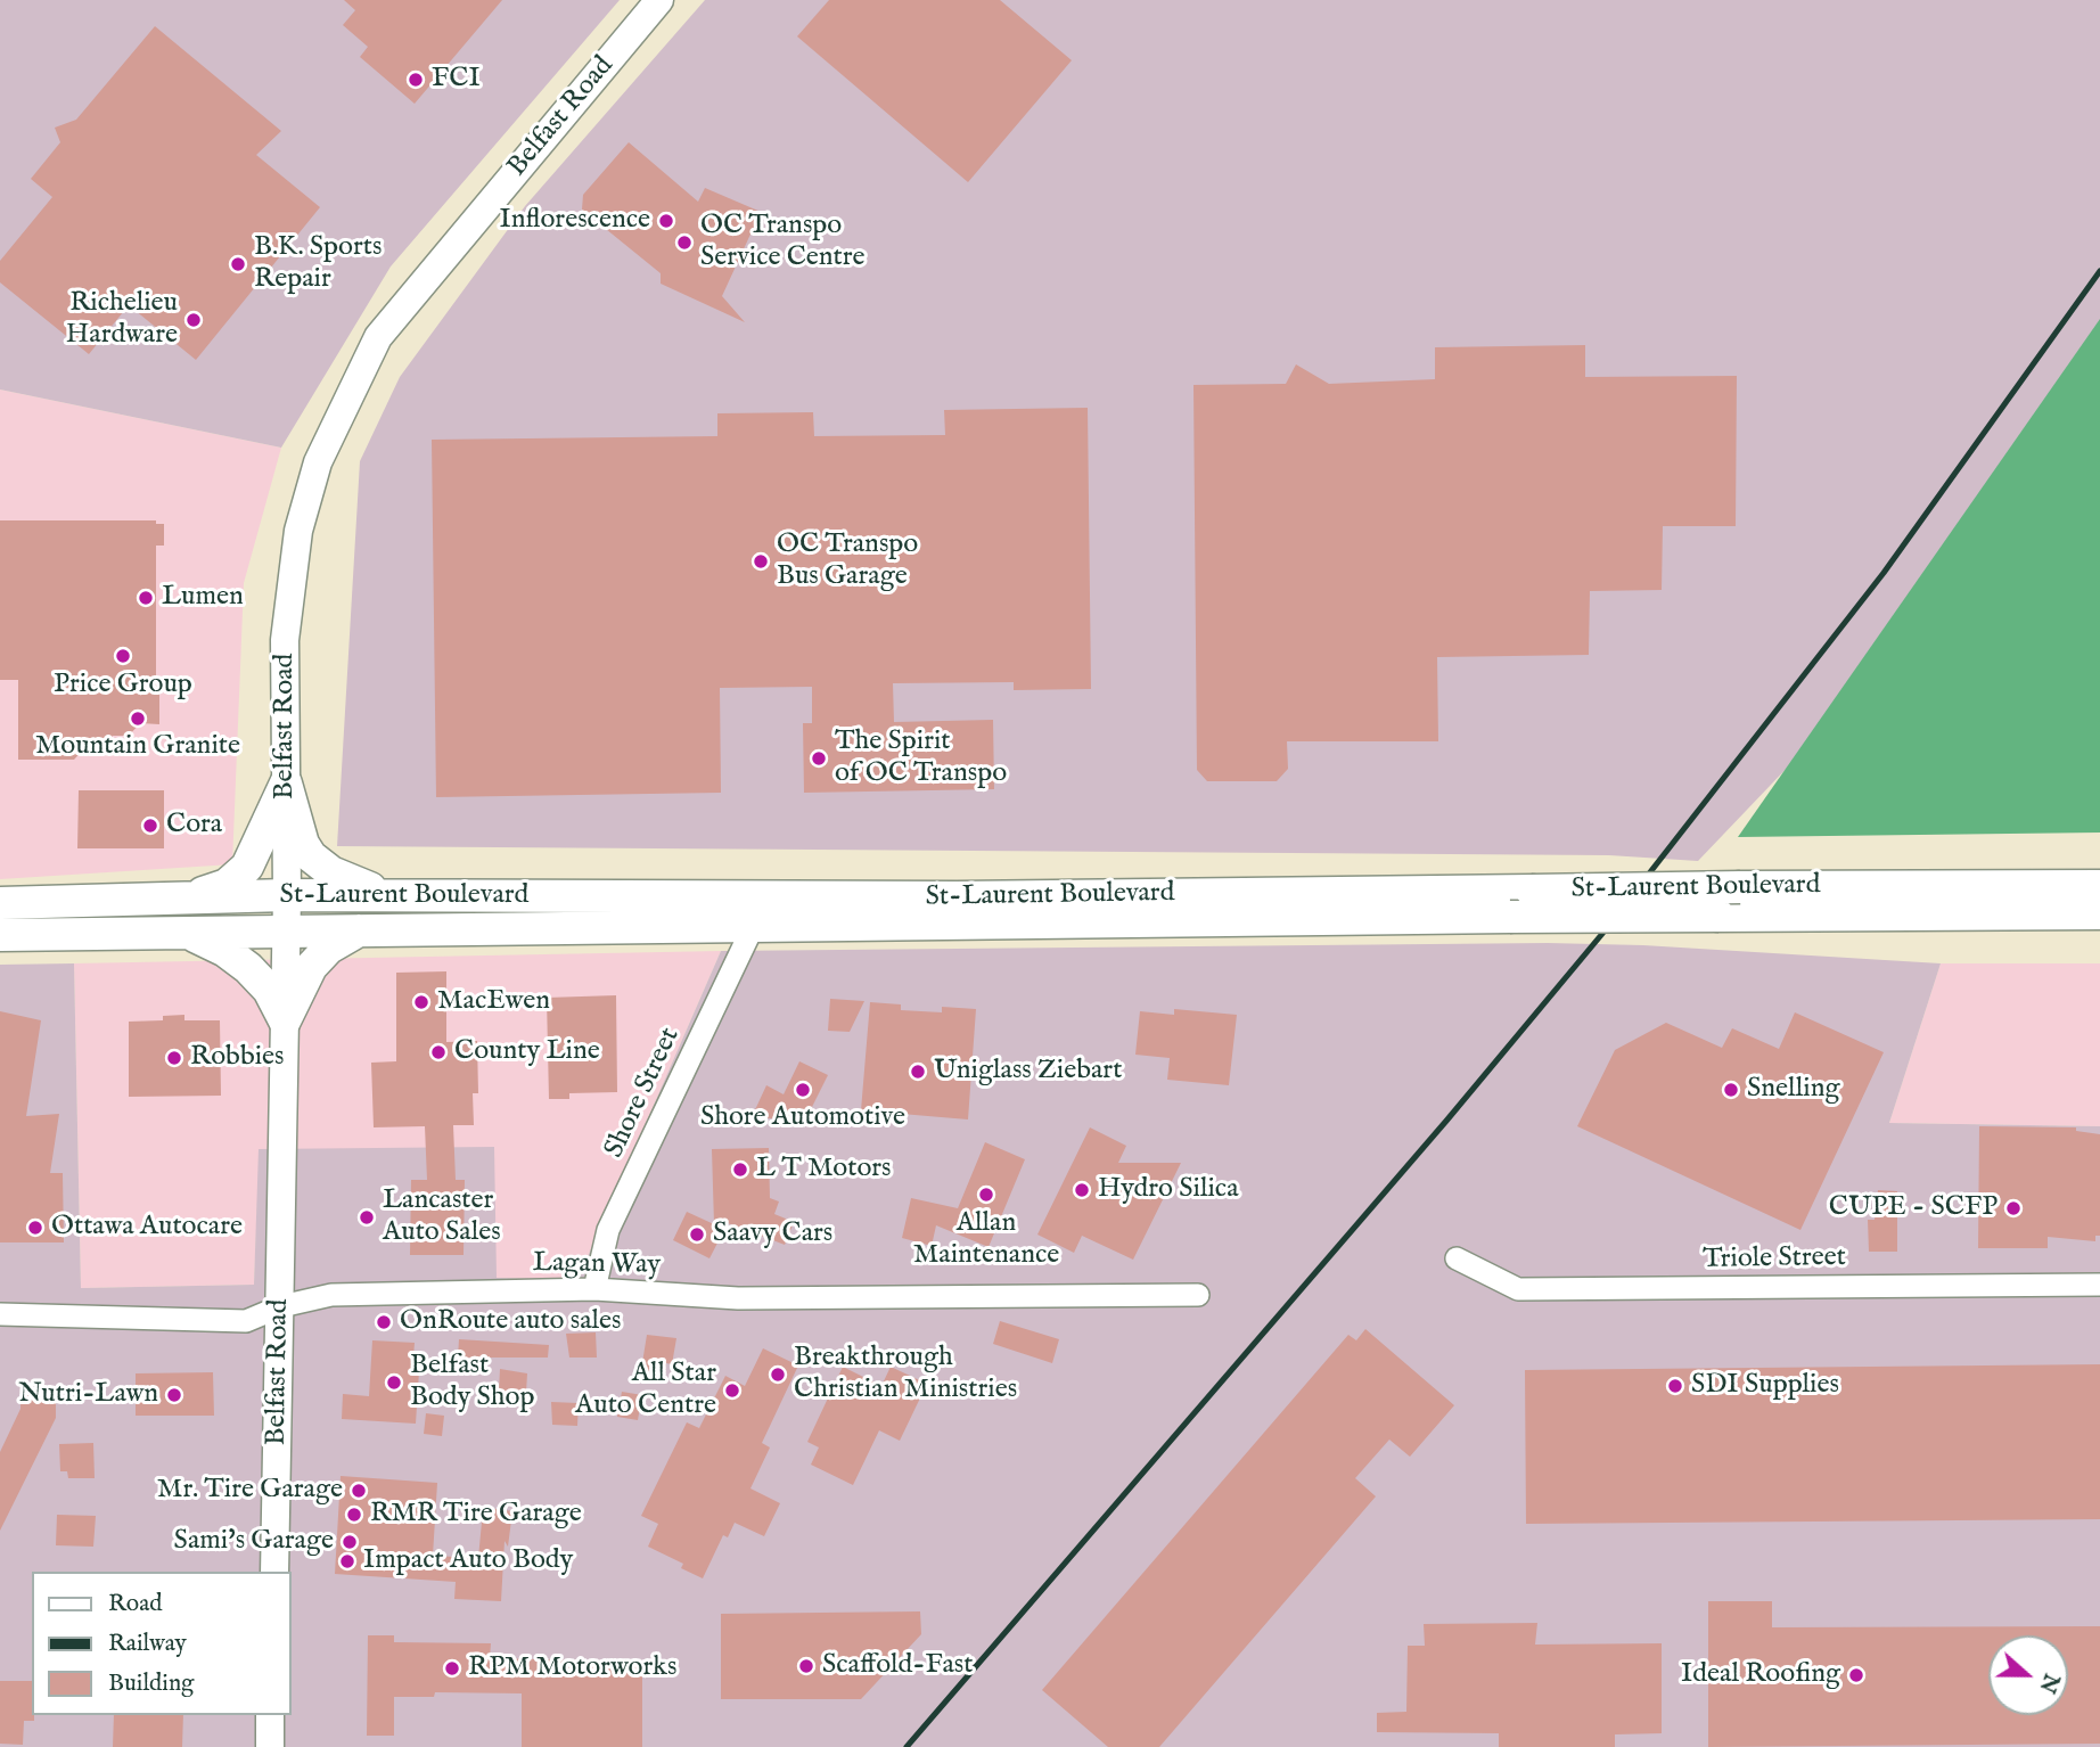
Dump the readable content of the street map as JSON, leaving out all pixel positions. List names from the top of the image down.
{
  "streets": {
    "main road": ["St-Laurent Boulevard"],
    "street": [
      "Belfast Road",
      "Shore Street",
      "Triole Street",
      "Lagan Way"
    ]
  },
  "crossings": [
    ["Belfast Road", "St-Laurent Boulevard"],
    ["Belfast Road", "Lagan Way"],
    ["St-Laurent Boulevard", "Shore Street"],
    ["Shore Street", "Lagan Way"]
  ],
  "places": [
    "FCI",
    "Inflorescence",
    "OC Transpo Service Centre",
    "B.K. Sports Repair",
    "Richelieu Hardware",
    "OC Transpo Bus Garage",
    "Lumen",
    "Price Group",
    "Mountain Granite",
    "The Spirit of OC Transpo",
    "Cora",
    "MacEwen",
    "County Line",
    "Robbies",
    "Uniglass Ziebart",
    "Shore Automotive",
    "Snelling",
    "L T Motors",
    "Hydro Silica",
    "Allan Maintenance",
    "CUPE - SCFP",
    "Lancaster Auto Sales",
    "Ottawa Autocare",
    "Saavy Cars",
    "OnRoute auto sales",
    "Breakthrough Christian Ministries",
    "Belfast Body Shop",
    "SDI Supplies",
    "All Star Auto Centre",
    "Nutri-Lawn",
    "Mr. Tire Garage",
    "RMR Tire Garage",
    "Sami's Garage",
    "Impact Auto Body",
    "Scaffold-Fast",
    "RPM Motorworks",
    "Ideal Roofing"
  ],
  "legend": ["Road", "Railway", "Building"],
  "north": "right"
}
